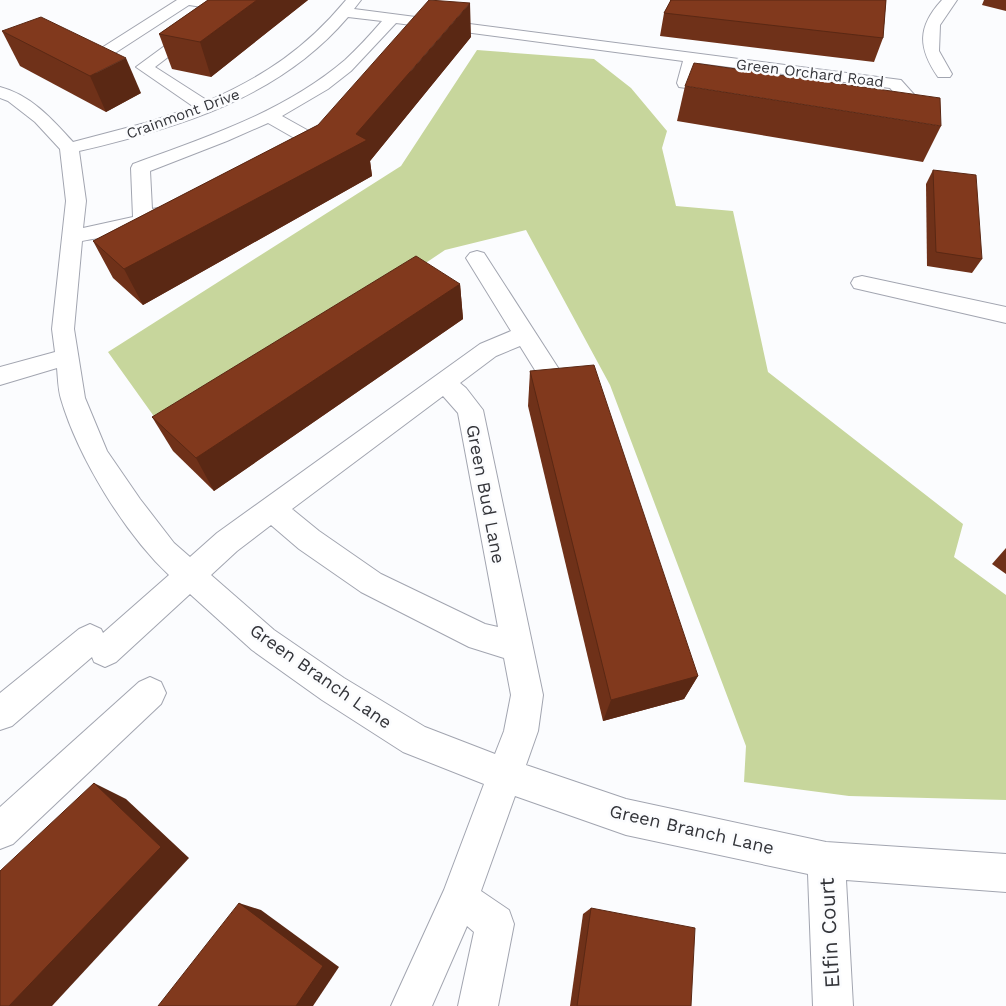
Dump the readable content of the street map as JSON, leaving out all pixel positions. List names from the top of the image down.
{
  "streets": {
    "street": [
      "Green Orchard Road",
      "Crainmont Drive",
      "Green Bud Lane",
      "Green Branch Lane",
      "Elfin Court"
    ]
  },
  "crossings": [
    ["Green Orchard Road", "Crainmont Drive"],
    ["Crainmont Drive", "Green Branch Lane"],
    ["Green Bud Lane", "Green Branch Lane"],
    ["Green Branch Lane", "Elfin Court"]
  ]
}
